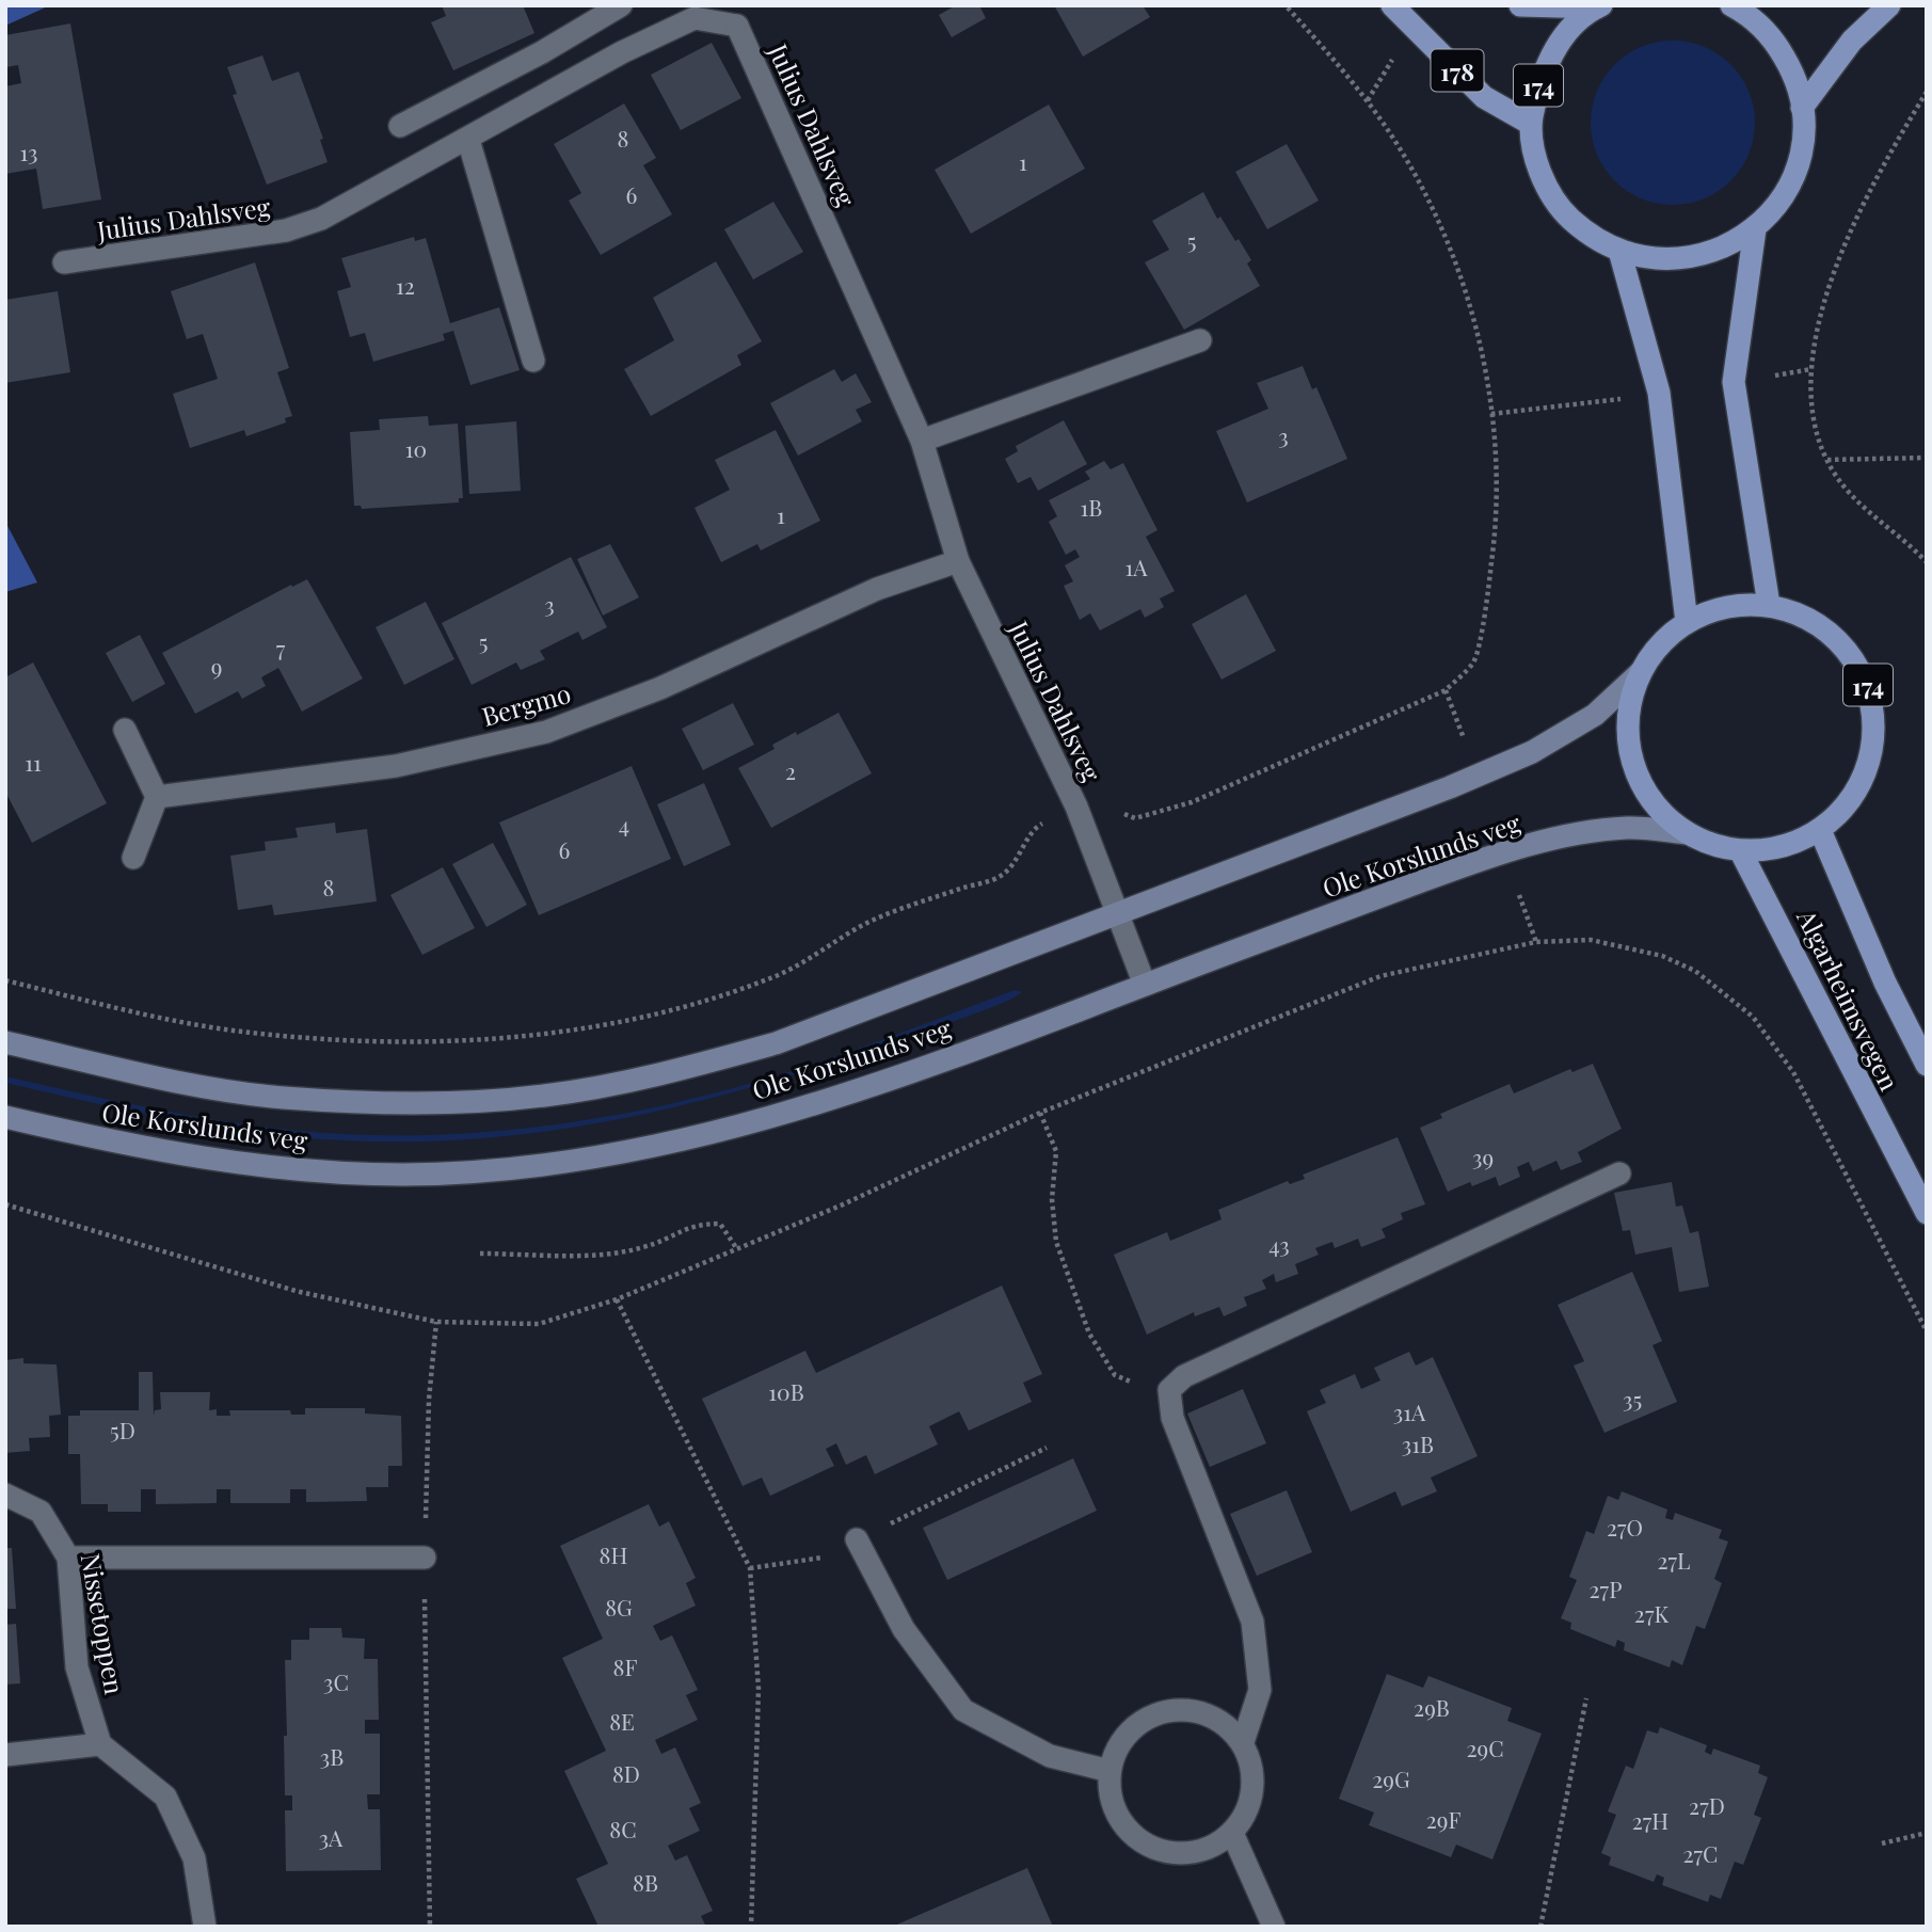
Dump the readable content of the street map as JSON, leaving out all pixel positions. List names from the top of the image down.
{
  "streets": {
    "main road": ["178", "174", "Algarheimsvegen"],
    "street": [
      "Julius Dahlsveg",
      "Bergmo",
      "Ole Korslunds veg",
      "Nissetoppen"
    ]
  },
  "crossings": [
    ["178", "174"],
    ["174", "Ole Korslunds veg"],
    ["174", "Algarheimsvegen"],
    ["Julius Dahlsveg", "Bergmo"],
    ["Julius Dahlsveg", "Ole Korslunds veg"],
    ["Ole Korslunds veg", "Algarheimsvegen"]
  ],
  "house_numbers": [
    "8",
    "13",
    "1",
    "6",
    "5",
    "12",
    "3",
    "10",
    "1B",
    "1",
    "1A",
    "3",
    "5",
    "7",
    "9",
    "11",
    "2",
    "4",
    "6",
    "8",
    "39",
    "43",
    "10B",
    "35",
    "31A",
    "5D",
    "31B",
    "27O",
    "8H",
    "27L",
    "27P",
    "8G",
    "27K",
    "8F",
    "3C",
    "29B",
    "8E",
    "29C",
    "3B",
    "8D",
    "29G",
    "27D",
    "29F",
    "27H",
    "8C",
    "3A",
    "27C",
    "8B"
  ]
}
